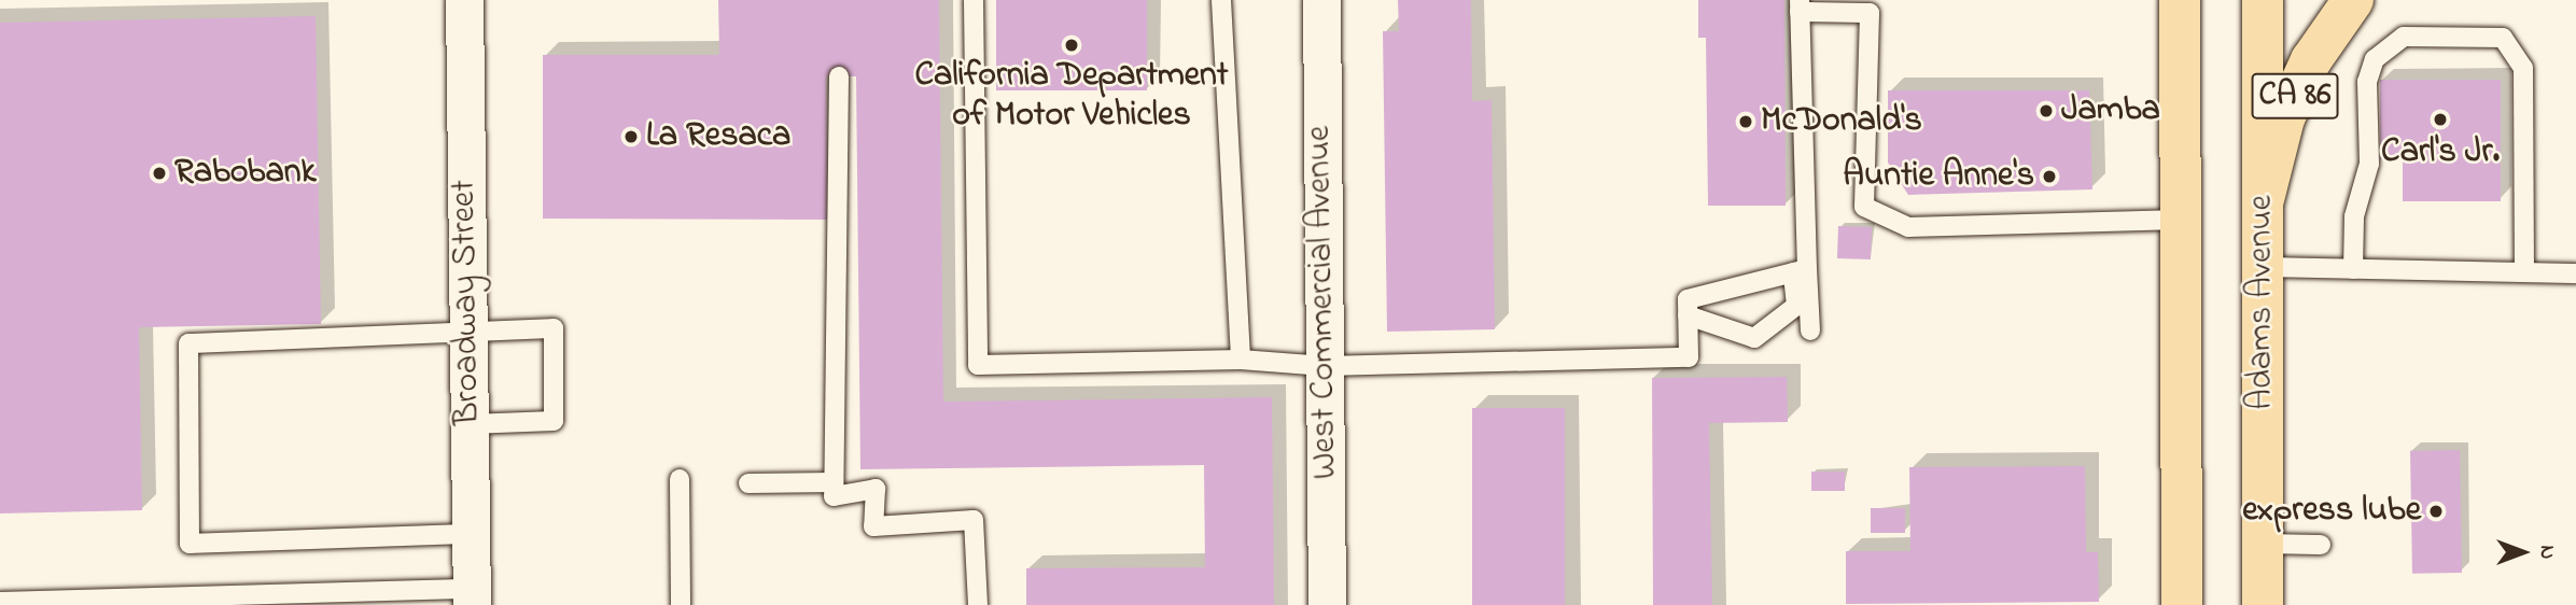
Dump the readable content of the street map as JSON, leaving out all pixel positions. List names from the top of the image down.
{
  "streets": {
    "main road": ["CA 86", "Adams Avenue"],
    "street": ["Broadway Street", "West Commercial Avenue"]
  },
  "crossings": [
    ["CA 86", "Adams Avenue"]
  ],
  "places": [
    "California Department of Motor Vehicles",
    "Jamba",
    "Carl's Jr.",
    "McDonald's",
    "La Resaca",
    "Rabobank",
    "Auntie Anne's",
    "express lube"
  ],
  "north": "right"
}
